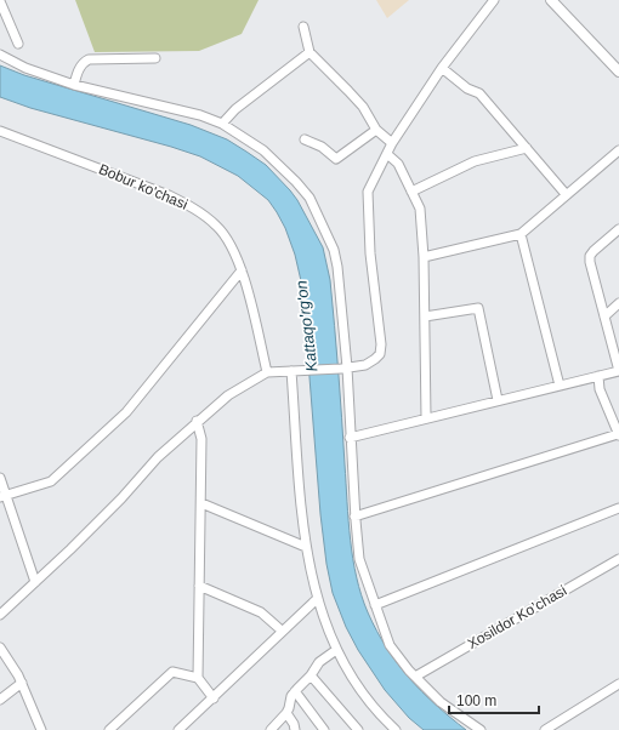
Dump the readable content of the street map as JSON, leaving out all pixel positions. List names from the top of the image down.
{
  "streets": {
    "street": ["Bobur ko'chasi", "Xosildor Ko’chasi"]
  },
  "water": ["Kattaqo'rg'on"],
  "scale_bar": "100 m"
}
